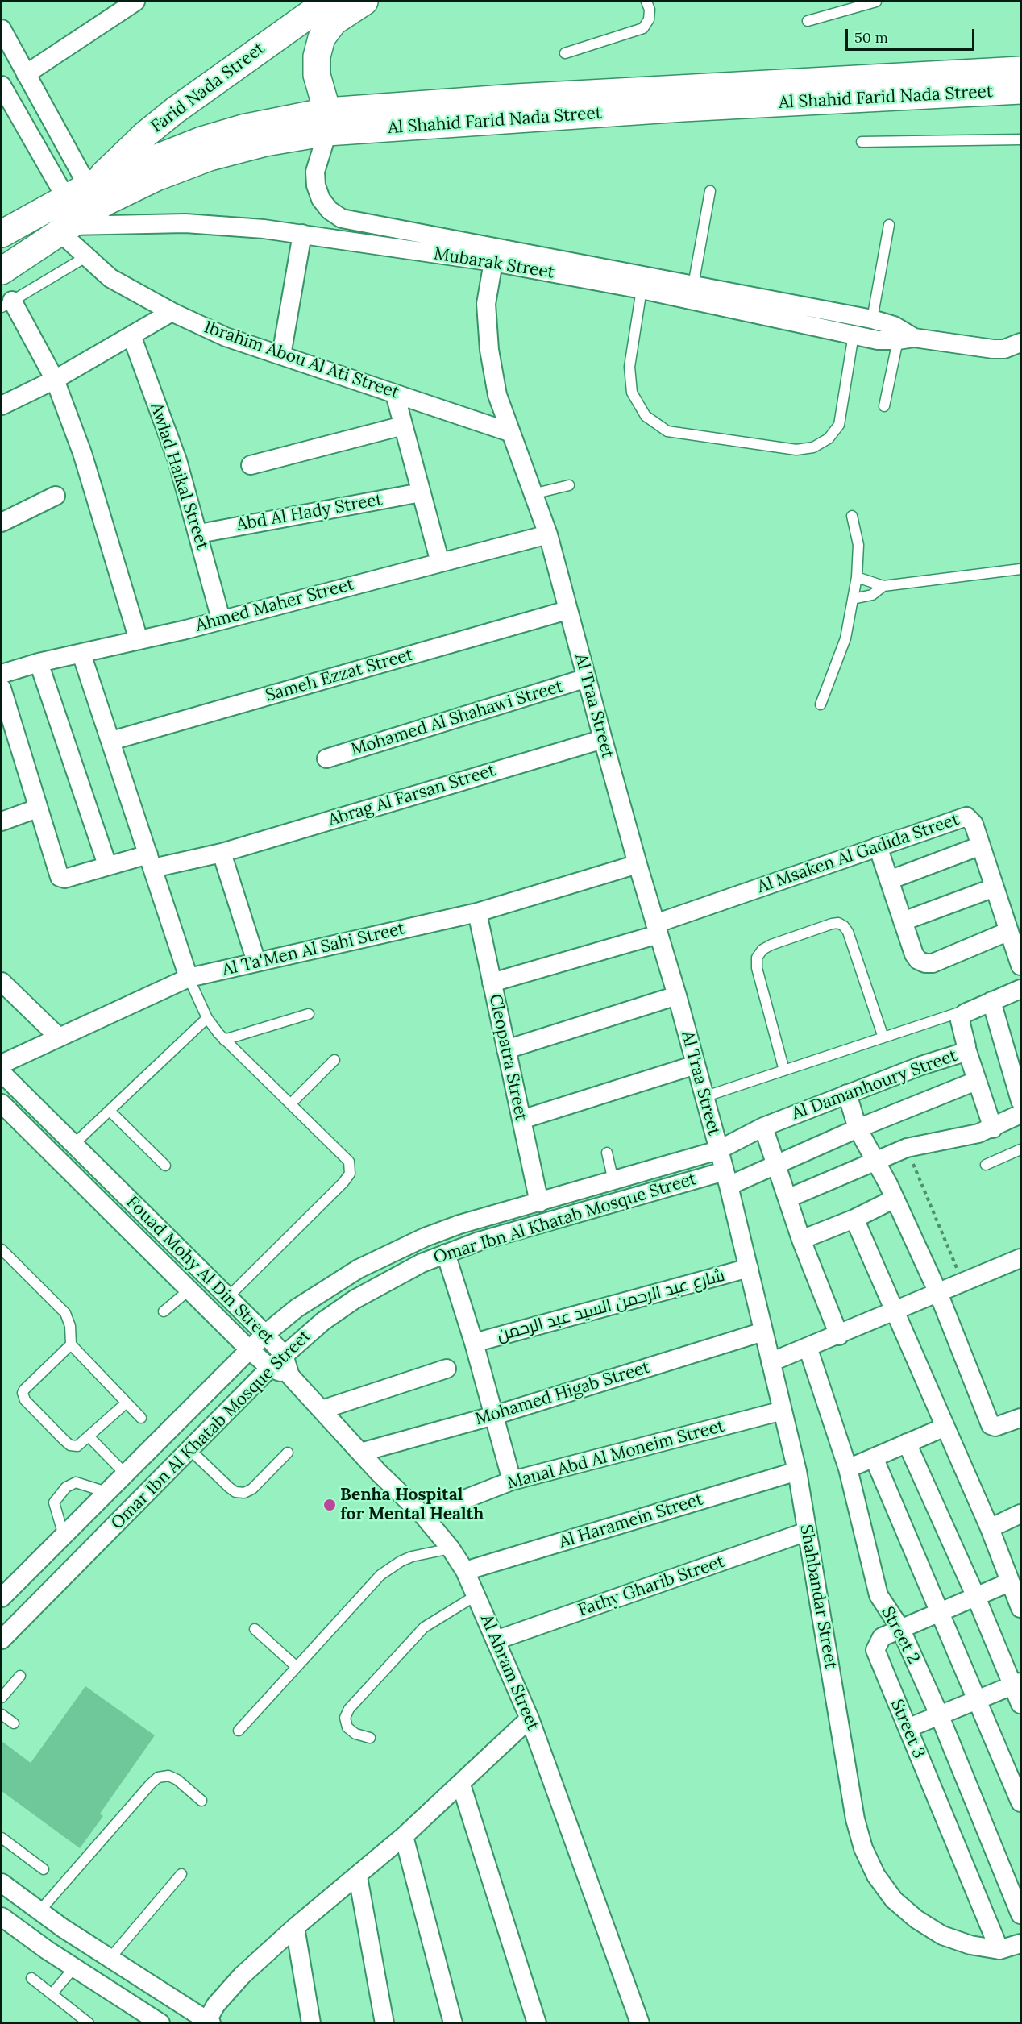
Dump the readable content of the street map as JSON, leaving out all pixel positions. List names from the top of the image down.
{
  "streets": {
    "main road": ["Farid Nada Street", "Al Shahid Farid Nada Street"],
    "street": [
      "Mubarak Street",
      "Ibrahim Abou Al Ati Street",
      "Awlad Haikal Street",
      "Abd Al Hady Street",
      "Ahmed Maher Street",
      "Sameh Ezzat Street",
      "Al Traa Street",
      "Mohamed Al Shahawi Street",
      "Abrag Al Farsan Street",
      "Al Msaken Al Gadida Street",
      "Al Ta'Men Al Sahi Street",
      "Cleopatra Street",
      "Al Damanhoury Street",
      "Omar Ibn Al Khatab Mosque Street",
      "Fouad Mohy Al Din Street",
      "شارع عبد الرحمن السيد عبد الرحمن",
      "Mohamed Higab Street",
      "Manal Abd Al Moneim Street",
      "Al Haramein Street",
      "Fathy Gharib Street",
      "Shahbandar Street",
      "Street 2",
      "Al Ahram Street",
      "Street 3"
    ]
  },
  "crossings": [
    ["Farid Nada Street", "Al Shahid Farid Nada Street"],
    ["Al Shahid Farid Nada Street", "Mubarak Street"],
    ["Al Shahid Farid Nada Street", "Ibrahim Abou Al Ati Street"],
    ["Mubarak Street", "Ibrahim Abou Al Ati Street"],
    ["Mubarak Street", "Al Traa Street"],
    ["Ibrahim Abou Al Ati Street", "Al Traa Street"],
    ["Awlad Haikal Street", "Abd Al Hady Street"],
    ["Awlad Haikal Street", "Ahmed Maher Street"],
    ["Ahmed Maher Street", "Al Traa Street"],
    ["Sameh Ezzat Street", "Al Traa Street"],
    ["Al Traa Street", "Mohamed Al Shahawi Street"],
    ["Al Traa Street", "Abrag Al Farsan Street"],
    ["Al Traa Street", "Al Msaken Al Gadida Street"],
    ["Al Traa Street", "Al Ta'Men Al Sahi Street"],
    ["Al Traa Street", "Al Damanhoury Street"],
    ["Al Traa Street", "Omar Ibn Al Khatab Mosque Street"],
    ["Al Traa Street", "Shahbandar Street"],
    ["Al Msaken Al Gadida Street", "Cleopatra Street"],
    ["Al Ta'Men Al Sahi Street", "Cleopatra Street"],
    ["Cleopatra Street", "Omar Ibn Al Khatab Mosque Street"],
    ["Al Damanhoury Street", "Omar Ibn Al Khatab Mosque Street"],
    ["Al Damanhoury Street", "Shahbandar Street"],
    ["Omar Ibn Al Khatab Mosque Street", "Fouad Mohy Al Din Street"],
    ["Omar Ibn Al Khatab Mosque Street", "Shahbandar Street"],
    ["Fouad Mohy Al Din Street", "Al Ahram Street"],
    ["شارع عبد الرحمن السيد عبد الرحمن", "Shahbandar Street"],
    ["Mohamed Higab Street", "Shahbandar Street"],
    ["Mohamed Higab Street", "Al Ahram Street"],
    ["Manal Abd Al Moneim Street", "Shahbandar Street"],
    ["Manal Abd Al Moneim Street", "Al Ahram Street"],
    ["Al Haramein Street", "Shahbandar Street"],
    ["Al Haramein Street", "Al Ahram Street"],
    ["Fathy Gharib Street", "Shahbandar Street"],
    ["Fathy Gharib Street", "Al Ahram Street"],
    ["Shahbandar Street", "Street 3"],
    ["Street 2", "Street 3"]
  ],
  "places": ["Benha Hospital for Mental Health"],
  "scale_bar": "50 m"
}
